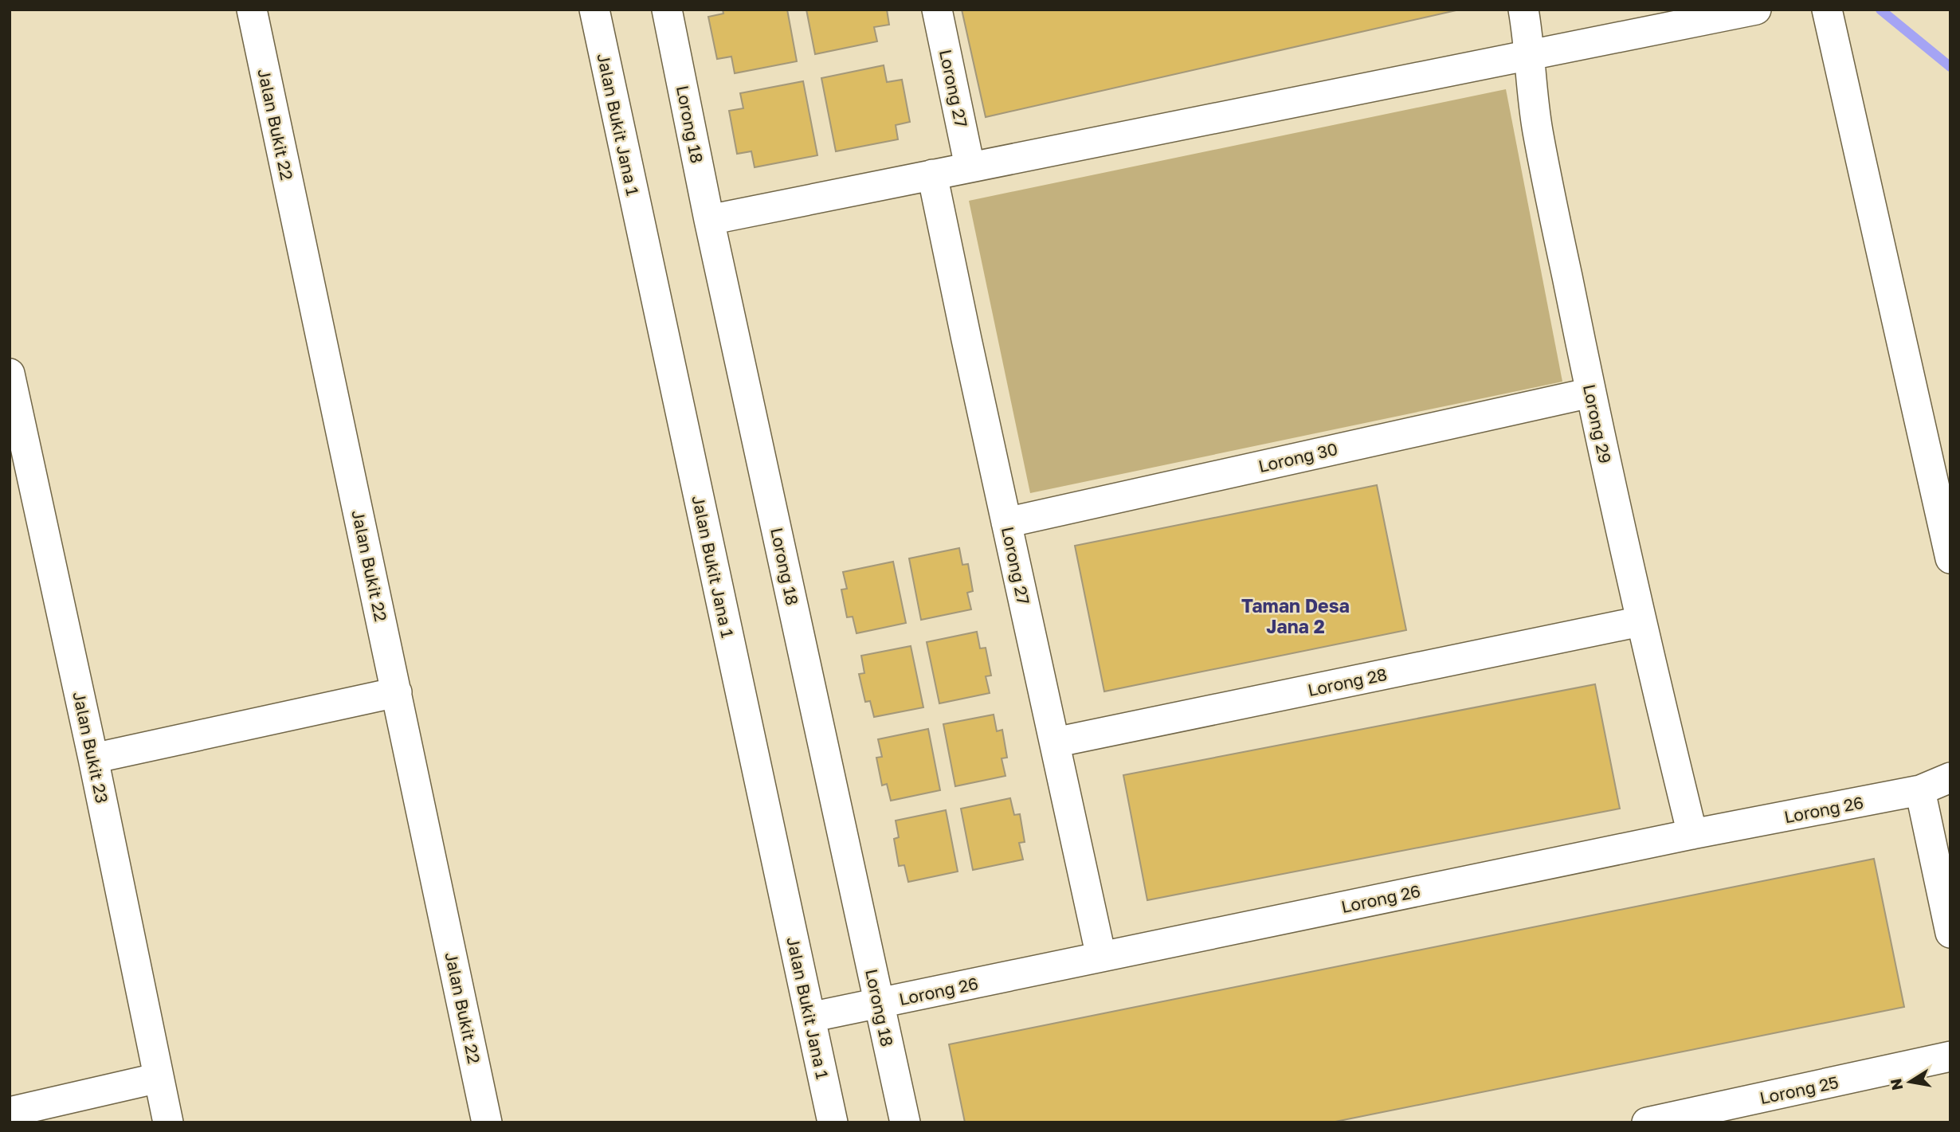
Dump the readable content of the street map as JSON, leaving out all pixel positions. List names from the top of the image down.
{
  "streets": {
    "street": [
      "Lorong 27",
      "Jalan Bukit 22",
      "Jalan Bukit Jana 1",
      "Lorong 18",
      "Lorong 29",
      "Lorong 30",
      "Lorong 28",
      "Jalan Bukit 23",
      "Lorong 26",
      "Lorong 25"
    ]
  },
  "crossings": [
    ["Lorong 27", "Lorong 30"],
    ["Lorong 27", "Lorong 28"],
    ["Lorong 27", "Lorong 26"],
    ["Jalan Bukit Jana 1", "Lorong 26"],
    ["Lorong 18", "Lorong 26"],
    ["Lorong 29", "Lorong 30"],
    ["Lorong 29", "Lorong 28"],
    ["Lorong 29", "Lorong 26"]
  ],
  "districts": ["Taman Desa Jana 2"],
  "north": "left"
}
